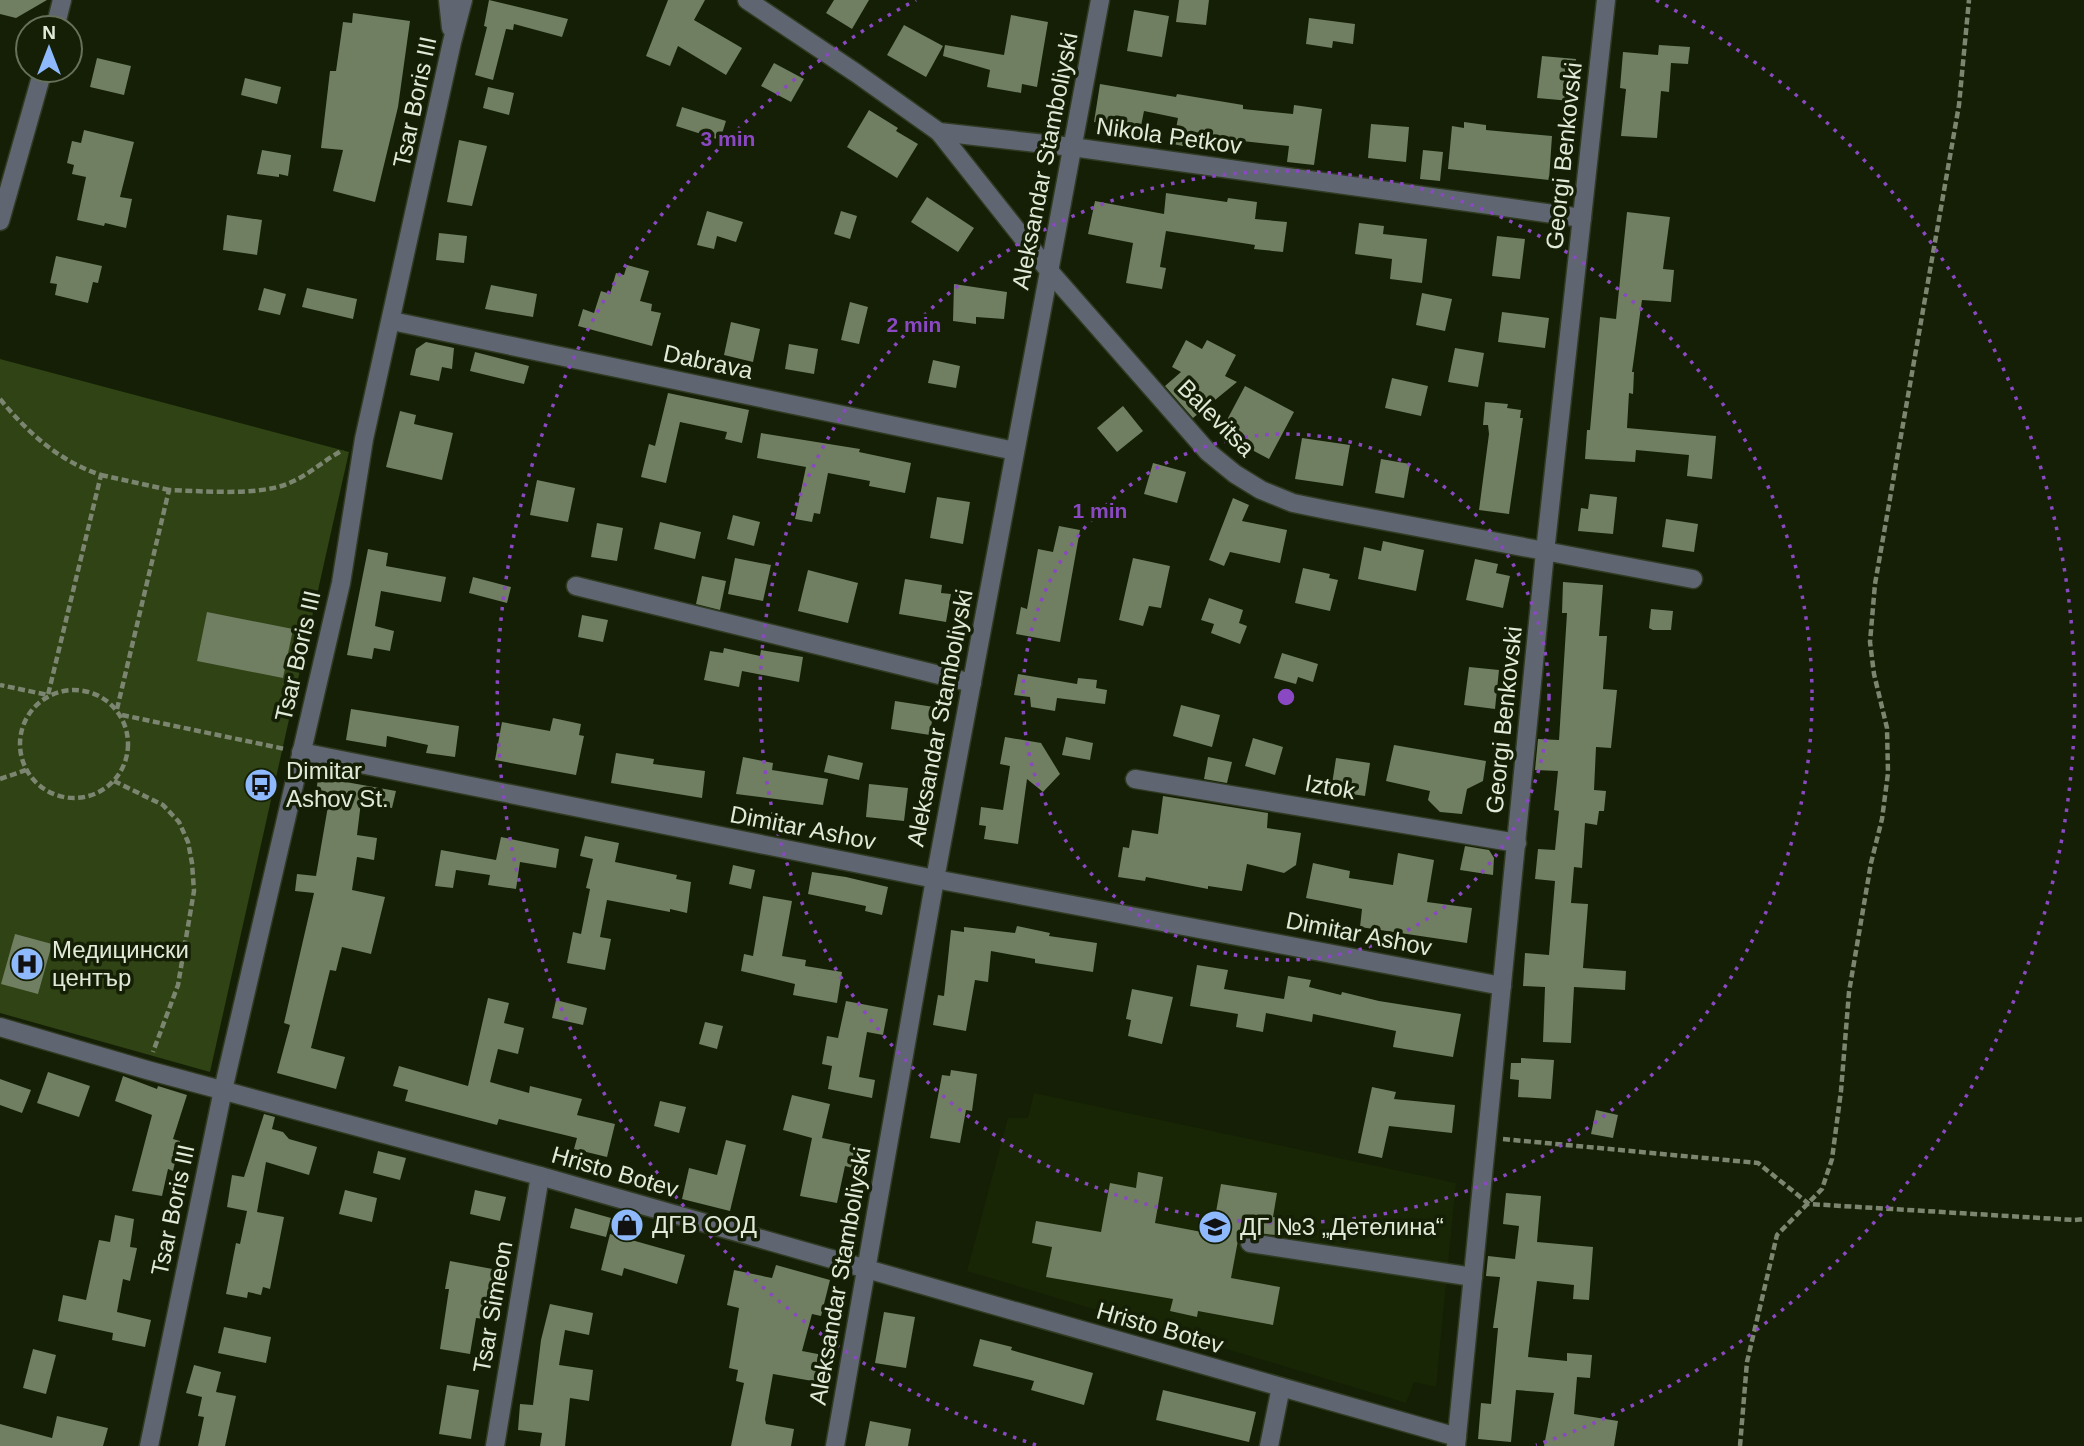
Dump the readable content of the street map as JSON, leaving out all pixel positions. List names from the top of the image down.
{
  "streets": {
    "street": [
      "Tsar Boris III",
      "Nikola Petkov",
      "Georgi Benkovski",
      "Aleksandar Stamboliyski",
      "Dabrava",
      "Balevitsa",
      "Iztok",
      "Dimitar Ashov",
      "Hristo Botev",
      "Tsar Simeon"
    ]
  },
  "crossings": [
    ["Tsar Boris III", "Dabrava"],
    ["Tsar Boris III", "Dimitar Ashov"],
    ["Tsar Boris III", "Hristo Botev"],
    ["Nikola Petkov", "Georgi Benkovski"],
    ["Nikola Petkov", "Aleksandar Stamboliyski"],
    ["Nikola Petkov", "Balevitsa"],
    ["Georgi Benkovski", "Balevitsa"],
    ["Georgi Benkovski", "Iztok"],
    ["Georgi Benkovski", "Dimitar Ashov"],
    ["Georgi Benkovski", "Hristo Botev"],
    ["Aleksandar Stamboliyski", "Dabrava"],
    ["Aleksandar Stamboliyski", "Balevitsa"],
    ["Aleksandar Stamboliyski", "Dimitar Ashov"],
    ["Aleksandar Stamboliyski", "Hristo Botev"],
    ["Hristo Botev", "Tsar Simeon"]
  ],
  "places": {
    "bus stop": ["Dimitar Ashov St."],
    "hospital": ["Медицински център"],
    "shop": ["ДГВ ООД"],
    "school or university": ["ДГ №3 „Детелина“"]
  },
  "north": "top",
  "rings": ["3 min", "2 min", "1 min"]
}
